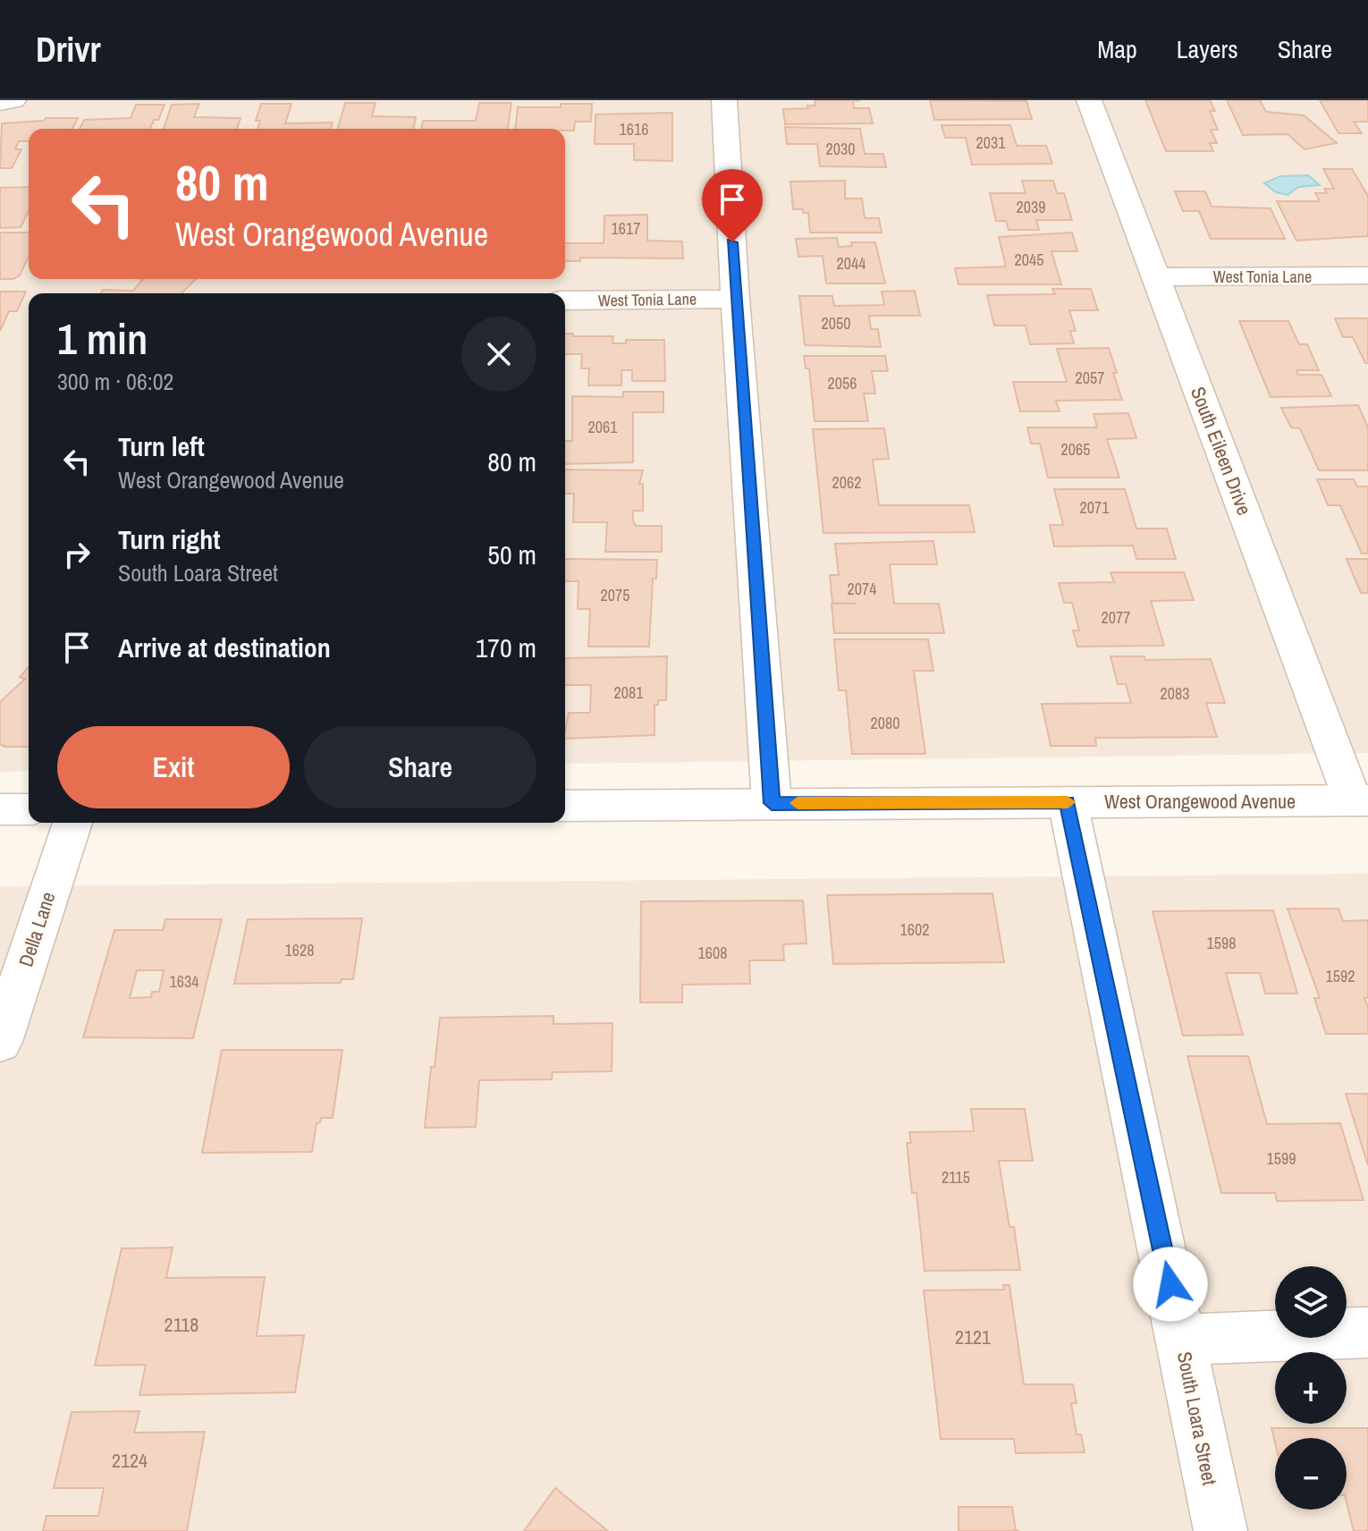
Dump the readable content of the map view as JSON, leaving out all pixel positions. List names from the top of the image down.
{
  "streets": {
    "street": [
      "West Tonia Lane",
      "South Eileen Drive",
      "West Orangewood Avenue",
      "Della Lane",
      "South Loara Street"
    ]
  },
  "crossings": [
    ["West Tonia Lane", "South Eileen Drive"],
    ["South Eileen Drive", "West Orangewood Avenue"],
    ["West Orangewood Avenue", "South Loara Street"]
  ],
  "house_numbers": [
    "1616",
    "2031",
    "2030",
    "2039",
    "1617",
    "2045",
    "2044",
    "2050",
    "2057",
    "2056",
    "2061",
    "2065",
    "2062",
    "2071",
    "2074",
    "2075",
    "2077",
    "2081",
    "2083",
    "2080",
    "1602",
    "1598",
    "1628",
    "1608",
    "1592",
    "1634",
    "1599",
    "2115",
    "2118",
    "2121",
    "2124"
  ],
  "page": {
    "header": "Drivr",
    "nav": ["Map", "Layers", "Share"],
    "turn": ["80 m", "West Orangewood Avenue"],
    "heading": ["1 min", "300 m · 06:02"],
    "list": [
      {
        "name": "Turn left",
        "note": "West Orangewood Avenue",
        "value": "80 m"
      },
      {
        "name": "Turn right",
        "note": "South Loara Street",
        "value": "50 m"
      },
      {
        "name": "Arrive at destination",
        "value": "170 m"
      }
    ],
    "buttons": ["Exit", "Share"],
    "map_buttons": ["+", "−"]
  }
}
